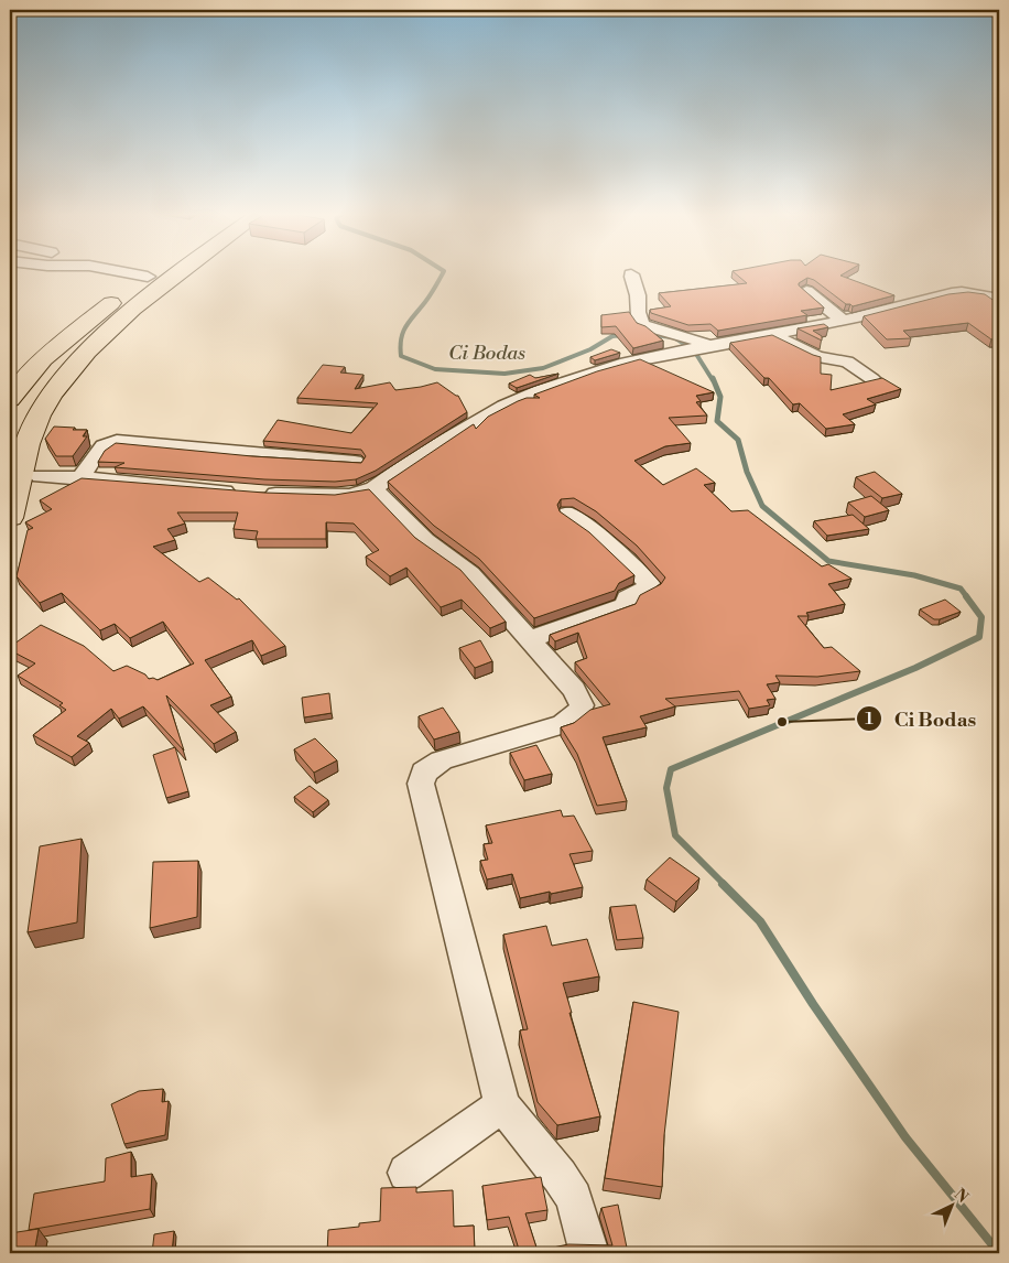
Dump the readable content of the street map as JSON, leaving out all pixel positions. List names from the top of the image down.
{
  "water": ["Ci Bodas"],
  "places": ["Ci Bodas"],
  "north": "top right"
}
